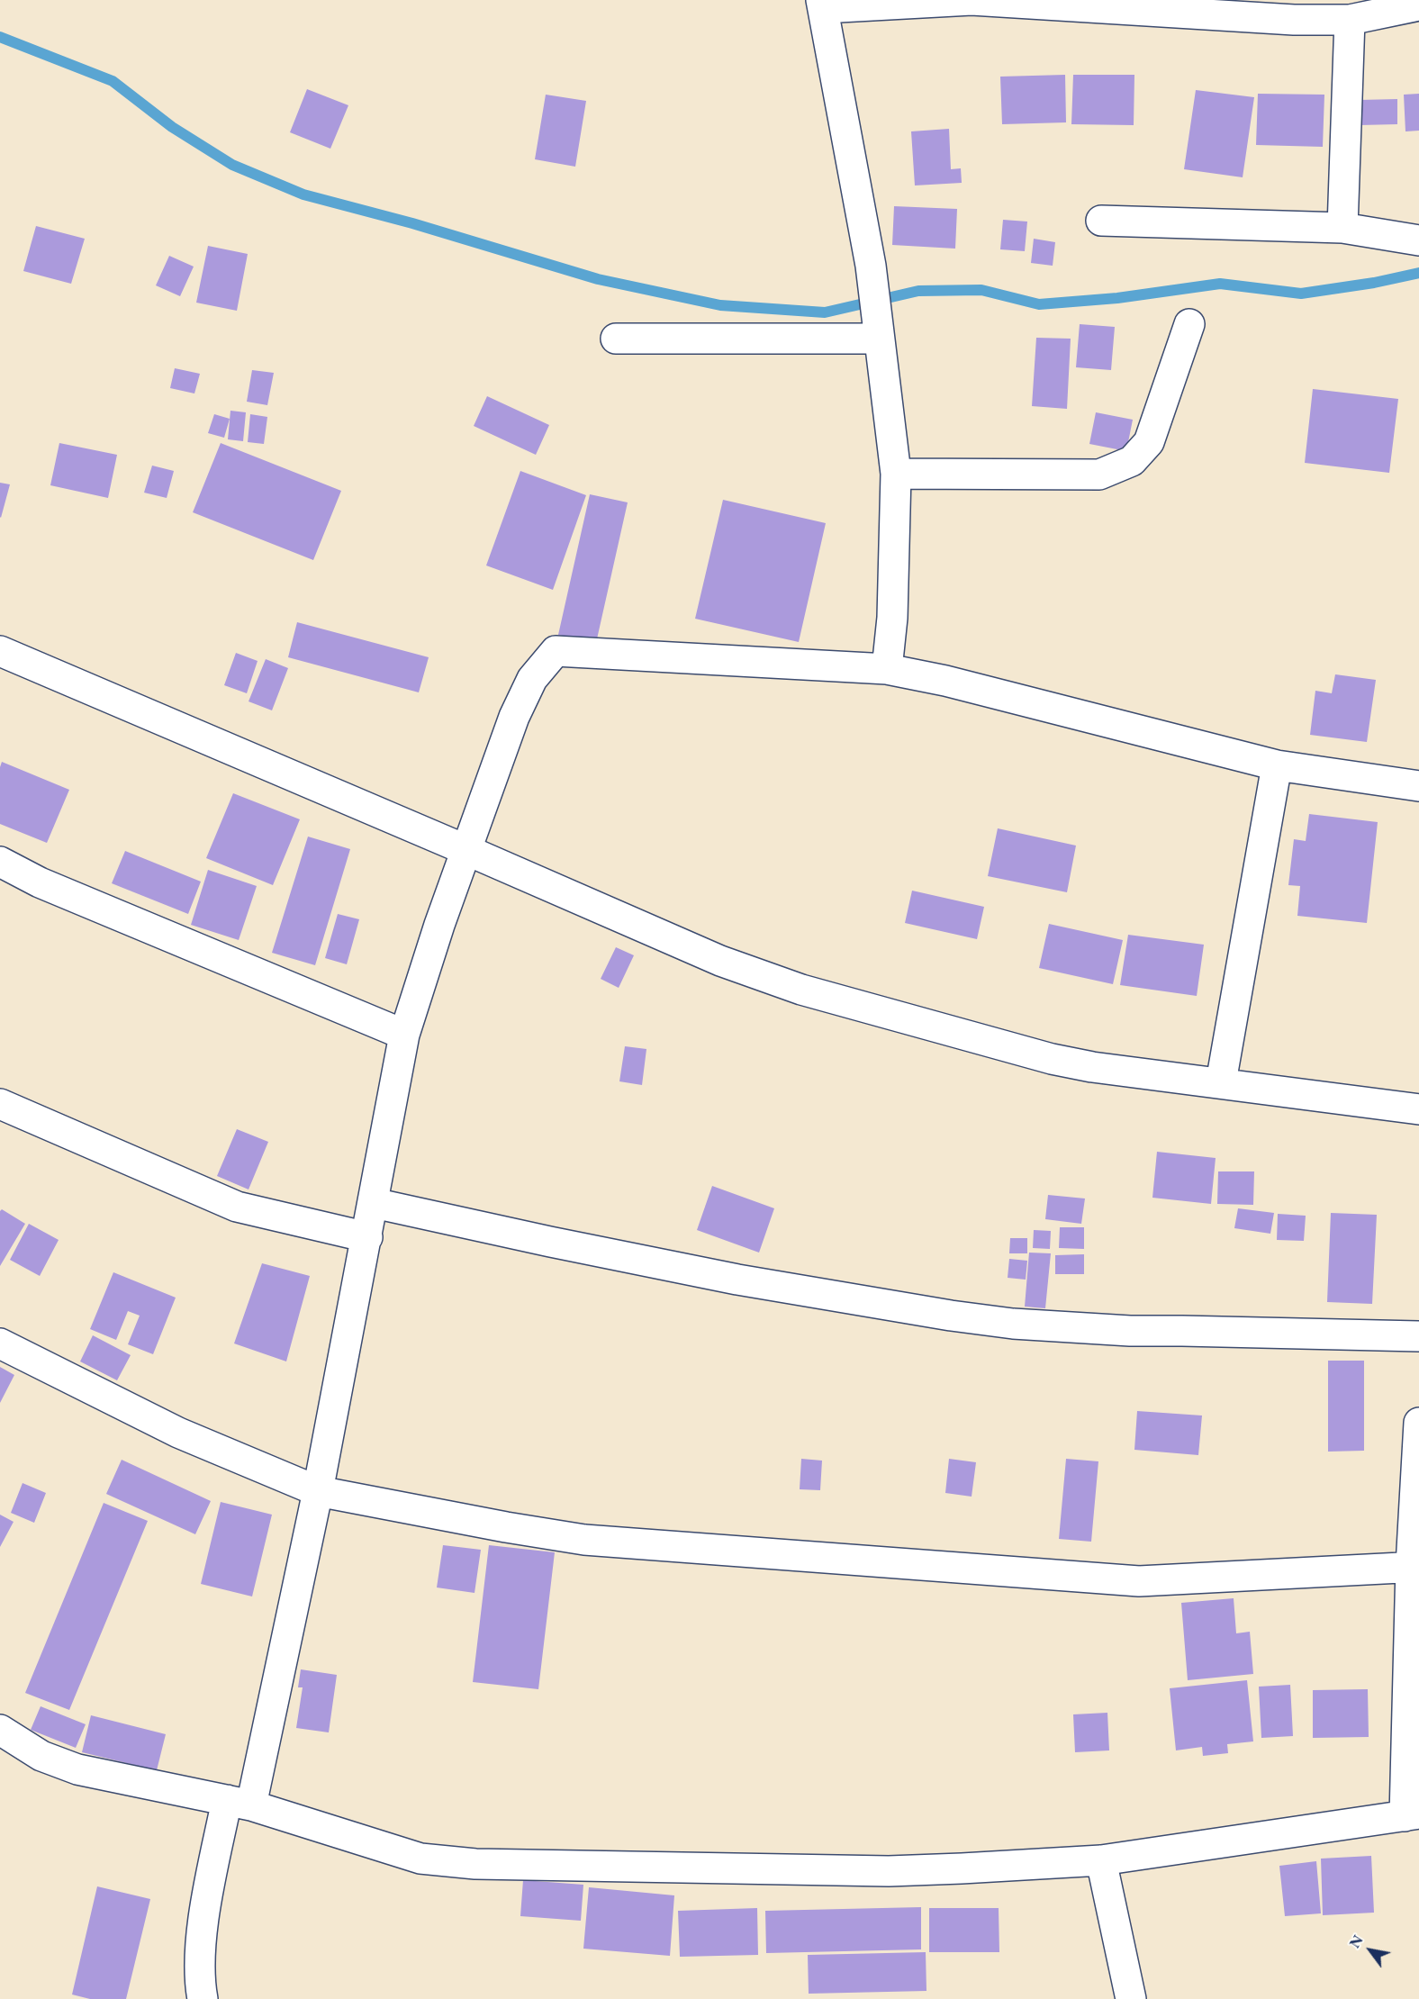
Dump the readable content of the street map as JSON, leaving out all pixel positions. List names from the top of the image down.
{
  "north": "top left"
}
